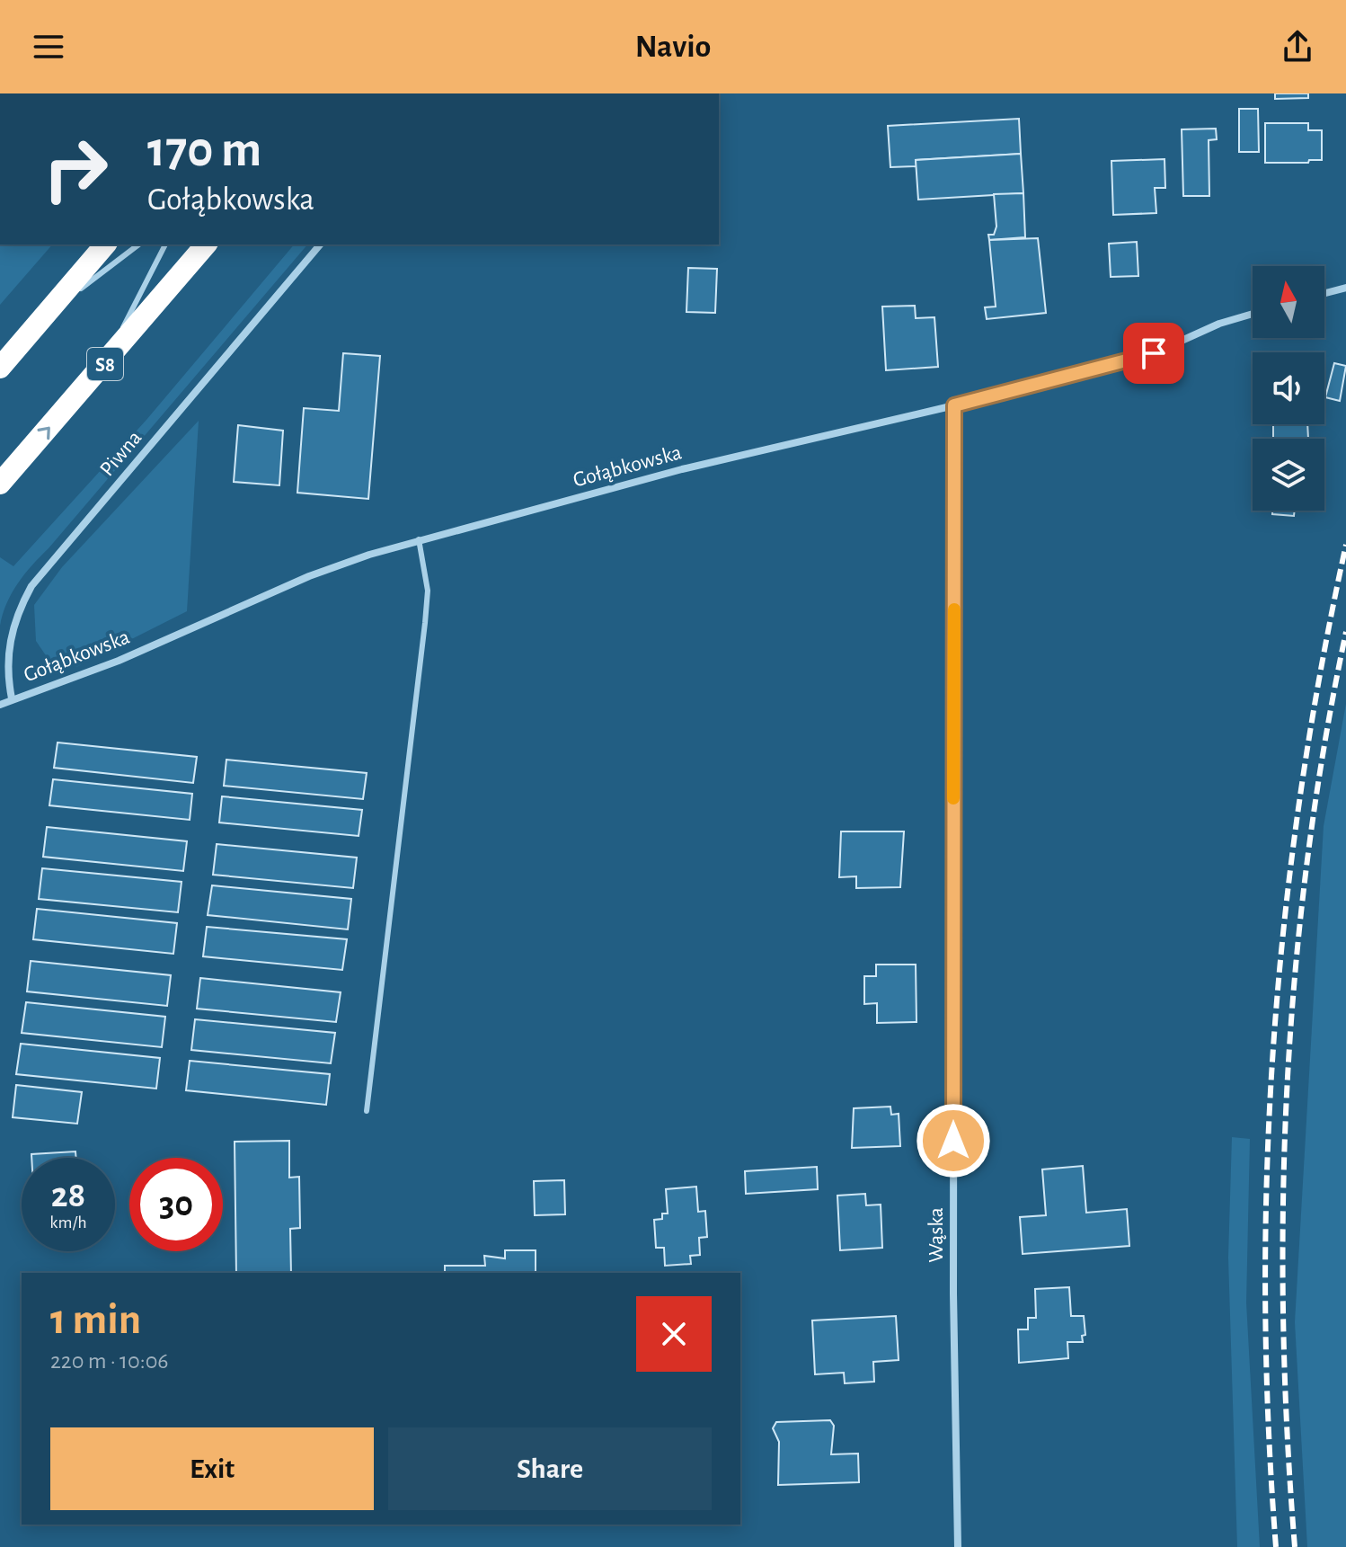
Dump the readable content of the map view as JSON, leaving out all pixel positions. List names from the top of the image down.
{
  "streets": {
    "highway": ["S8"],
    "street": ["Piwna", "Gołąbkowska", "Wąska"]
  },
  "crossings": [
    ["Piwna", "Gołąbkowska"],
    ["Gołąbkowska", "Wąska"]
  ],
  "north": "top",
  "page": {
    "header": "Navio",
    "turn": ["170 m", "Gołąbkowska"],
    "speed": "28 km/h",
    "limit": "30",
    "heading": ["1 min", "220 m · 10:06"],
    "buttons": ["Exit", "Share"]
  }
}
